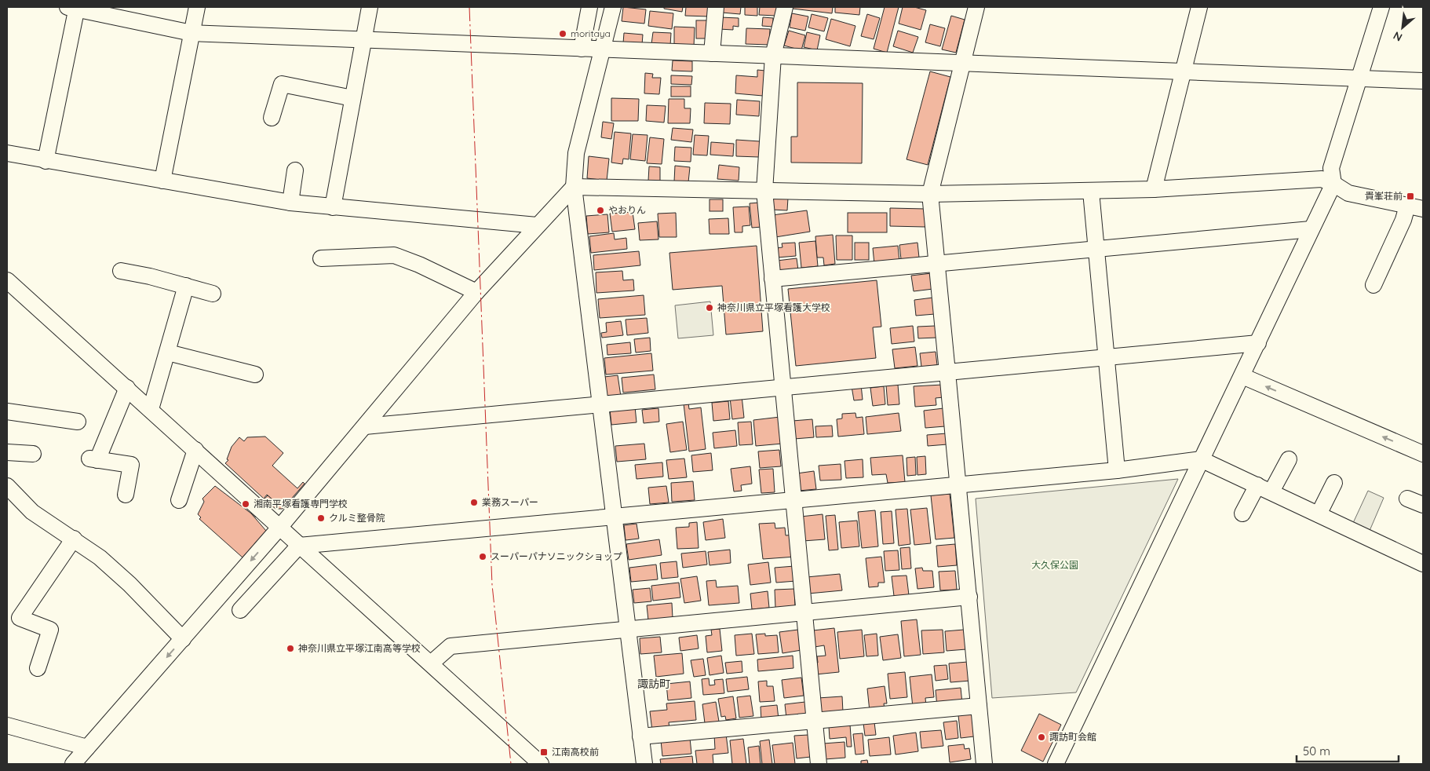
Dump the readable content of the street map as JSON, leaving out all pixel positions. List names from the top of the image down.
{
  "districts": ["諏訪町"],
  "parks": ["大久保公園"],
  "places": {
    "other": [
      "moritaya",
      "やおりん",
      "神奈川県立平塚看護大学校",
      "業務スーパー",
      "湘南平塚看護専門学校",
      "クルミ整骨院",
      "スーパーパナソニックショップ",
      "神奈川県立平塚江南高等学校",
      "諏訪町会館"
    ],
    "transit": ["貴峯荘前", "江南高校前"]
  },
  "scale_bar": "50 m",
  "north": "bottom left"
}
